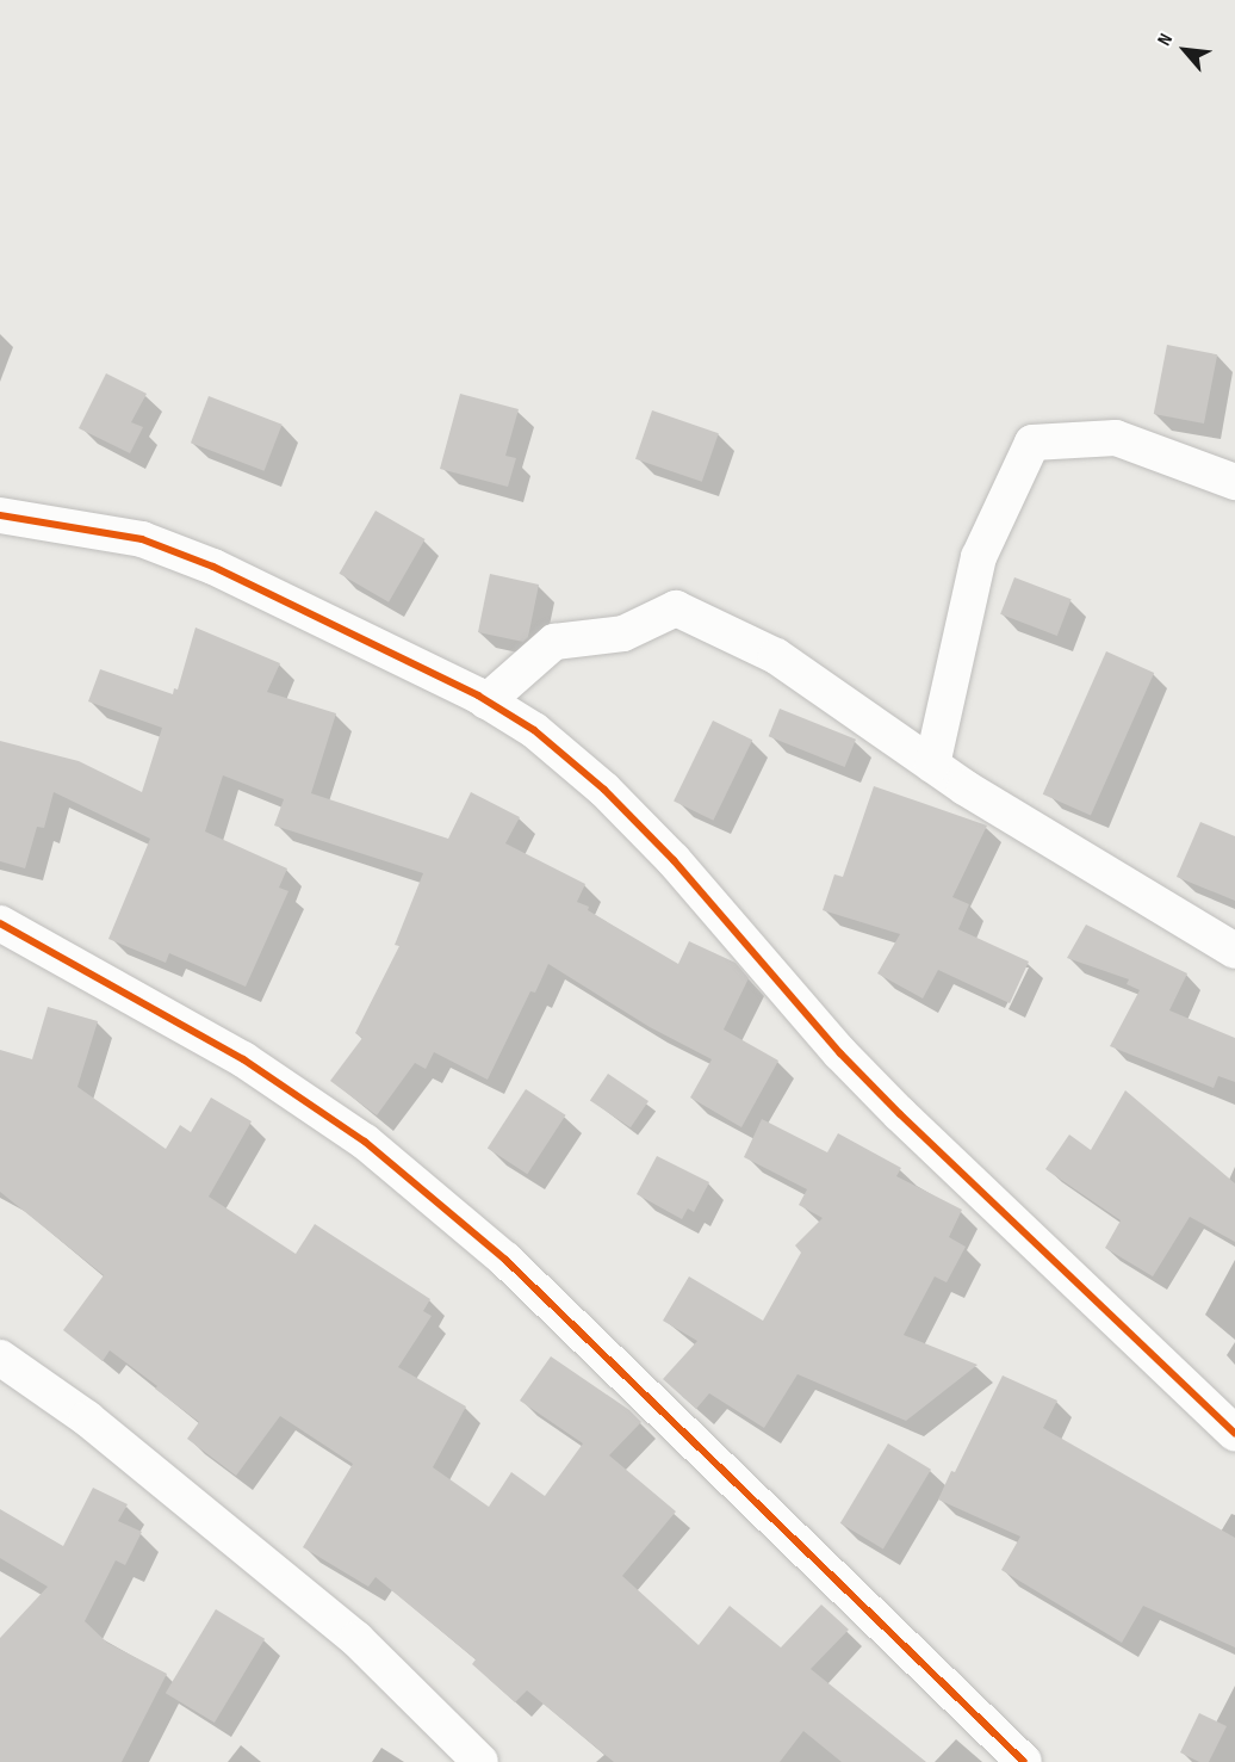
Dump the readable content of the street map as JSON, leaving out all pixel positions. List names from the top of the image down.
{
  "north": "top left"
}
